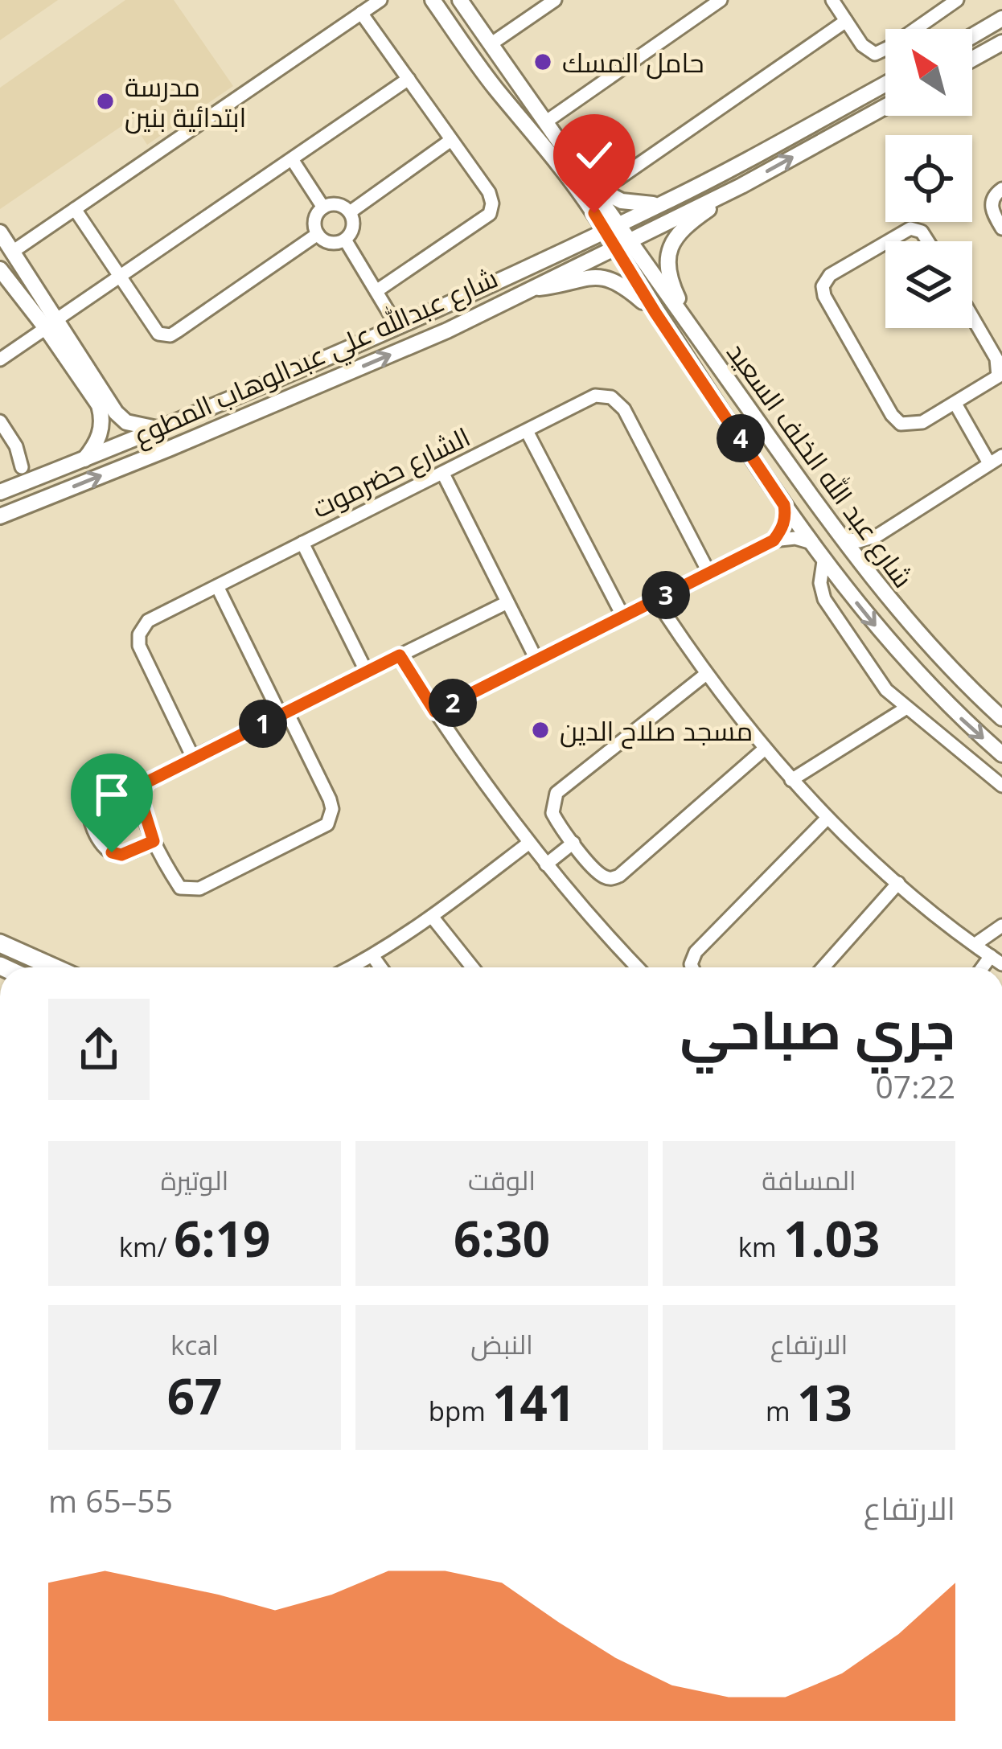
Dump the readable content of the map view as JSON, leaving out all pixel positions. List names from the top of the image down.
{
  "streets": {
    "main road": ["شارع عبدالله علي عبدالوهاب المطوع", "شارع عبد الله الخلف السعيد"],
    "street": ["الشارع حضرموت"]
  },
  "crossings": [
    ["شارع عبدالله علي عبدالوهاب المطوع", "شارع عبد الله الخلف السعيد"]
  ],
  "places": ["حامل المسك", "مدرسة ابتدائية بنين", "مسجد صلاح الدين"],
  "north": "top left",
  "page": {
    "pins": [
      "4",
      "3",
      "2",
      "1"
    ],
    "heading": ["جري صباحي", "07:22"],
    "stats": [
      ["المسافة", "1.03 km"],
      ["الوقت", "6:30"],
      ["الوتيرة", "6:19 /km"],
      ["الارتفاع", "13 m"],
      ["النبض", "141 bpm"],
      ["kcal", "67"]
    ],
    "chart": ["الارتفاع", "55–65 m"]
  }
}
